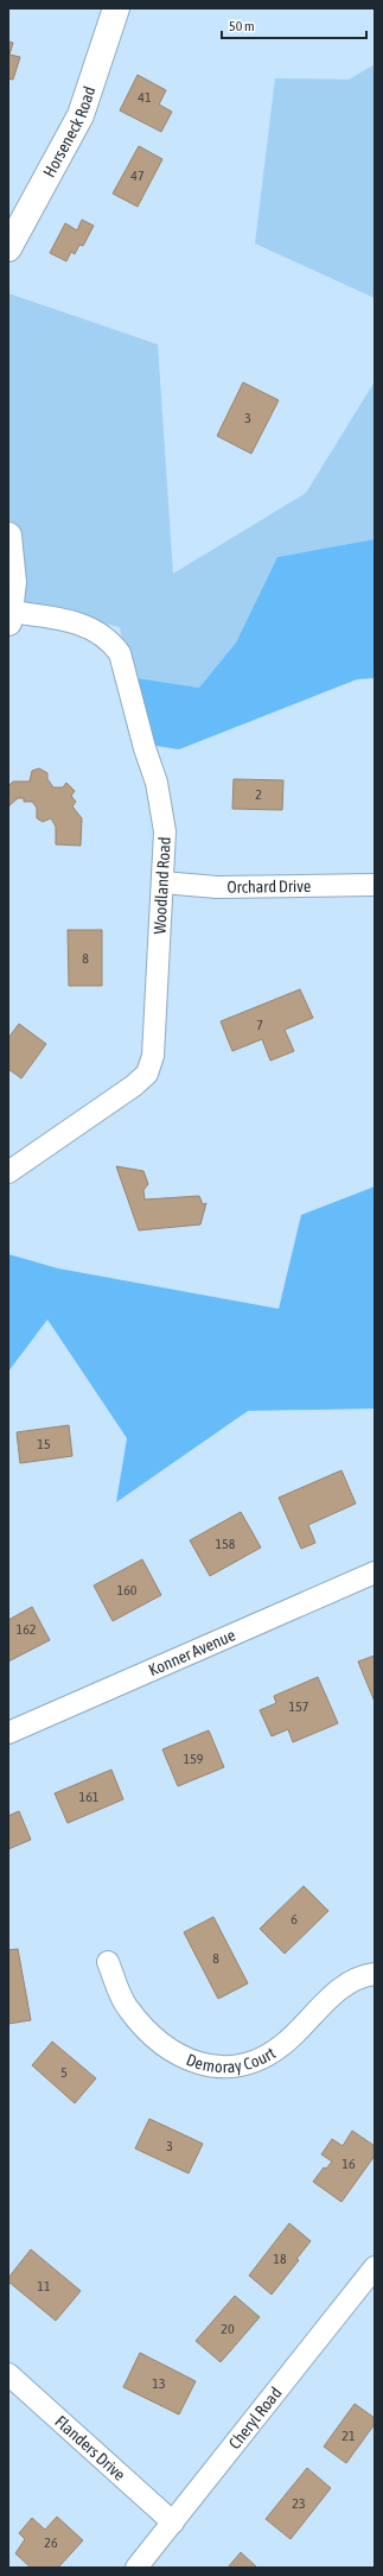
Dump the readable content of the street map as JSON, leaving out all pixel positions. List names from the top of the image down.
{
  "streets": {
    "street": [
      "Horseneck Road",
      "Woodland Road",
      "Orchard Drive",
      "Konner Avenue",
      "Demoray Court",
      "Cheryl Road",
      "Flanders Drive"
    ]
  },
  "crossings": [
    ["Woodland Road", "Orchard Drive"],
    ["Cheryl Road", "Flanders Drive"]
  ],
  "house_numbers": [
    "41",
    "47",
    "3",
    "2",
    "8",
    "7",
    "15",
    "158",
    "160",
    "162",
    "157",
    "159",
    "161",
    "6",
    "8",
    "5",
    "3",
    "16",
    "18",
    "11",
    "20",
    "13",
    "21",
    "23",
    "26"
  ],
  "scale_bar": "50 m"
}
